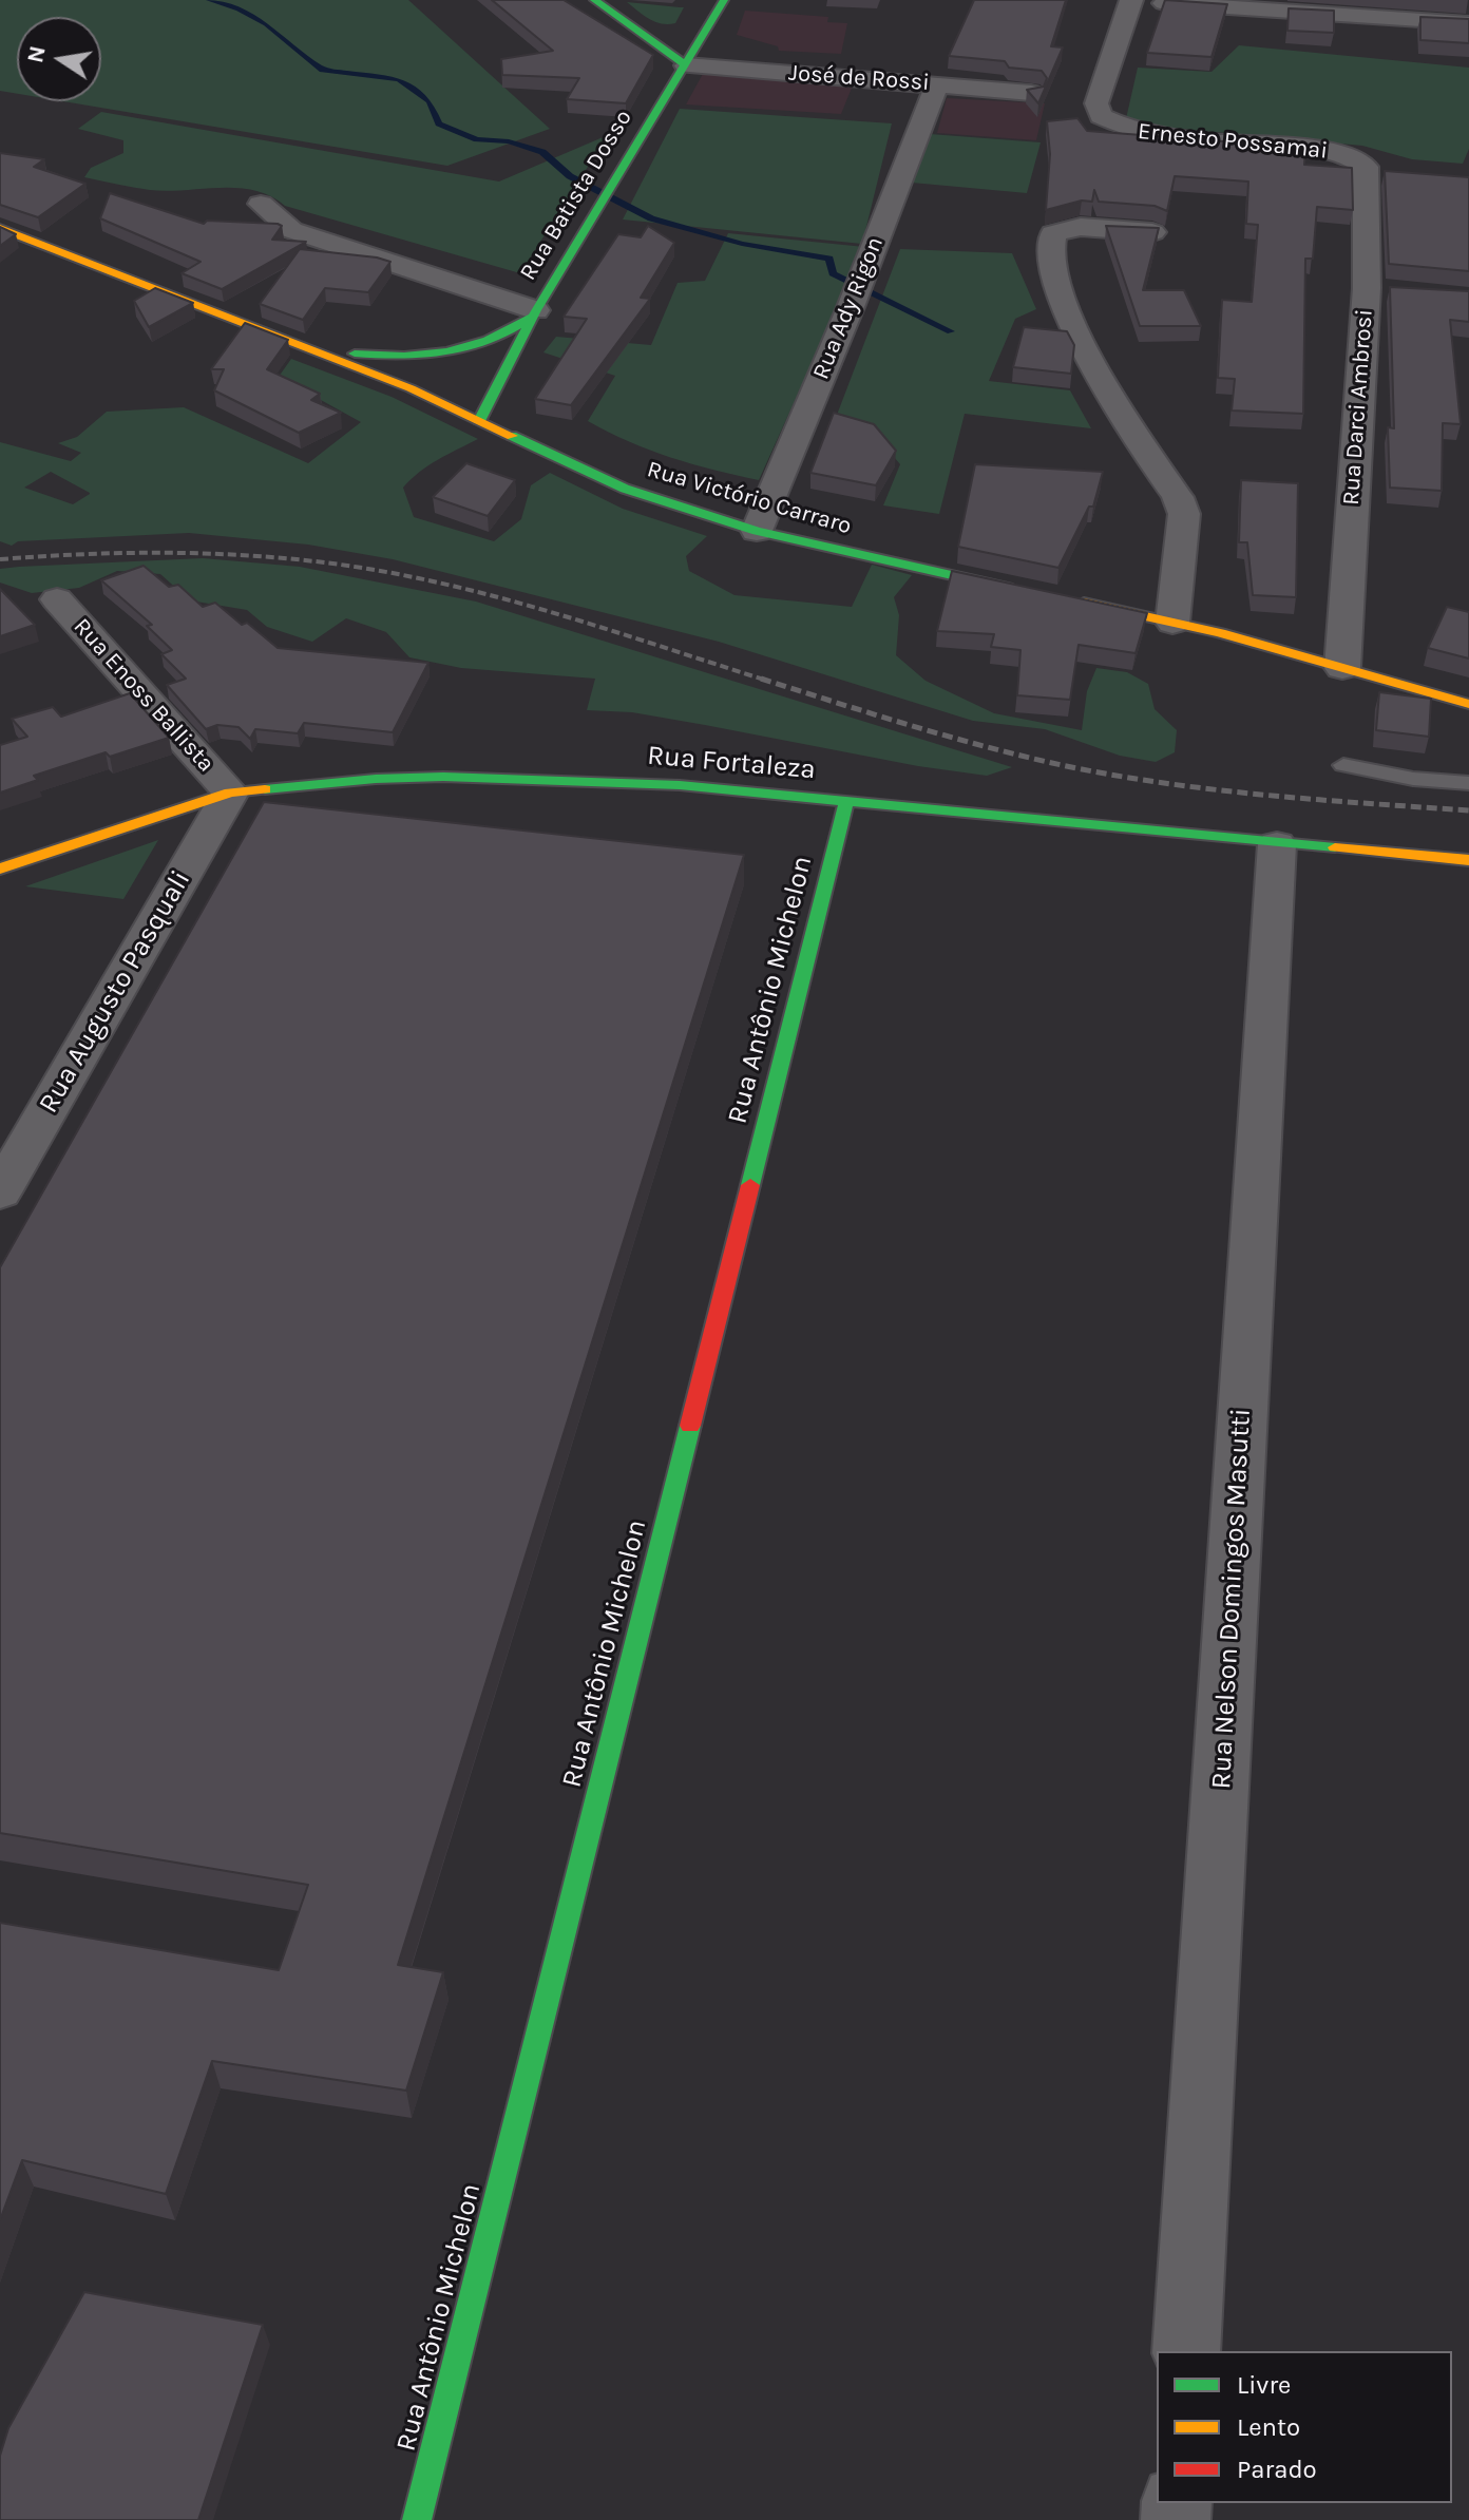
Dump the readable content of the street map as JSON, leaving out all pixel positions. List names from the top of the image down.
{
  "streets": {
    "main road": [
      "Rua Batista Dosso",
      "Rua Victório Carraro",
      "Rua Fortaleza",
      "Rua Antônio Michelon"
    ],
    "street": [
      "José de Rossi",
      "Ernesto Possamai",
      "Rua Ady Rigon",
      "Rua Darci Ambrosi",
      "Rua Enoss Ballista",
      "Rua Augusto Pasquali",
      "Rua Nelson Domingos Masutti"
    ]
  },
  "crossings": [
    ["José de Rossi", "Rua Batista Dosso"],
    ["José de Rossi", "Rua Ady Rigon"],
    ["Ernesto Possamai", "Rua Darci Ambrosi"],
    ["Rua Batista Dosso", "Rua Victório Carraro"],
    ["Rua Ady Rigon", "Rua Victório Carraro"],
    ["Rua Enoss Ballista", "Rua Fortaleza"],
    ["Rua Enoss Ballista", "Rua Augusto Pasquali"],
    ["Rua Fortaleza", "Rua Antônio Michelon"],
    ["Rua Fortaleza", "Rua Augusto Pasquali"],
    ["Rua Fortaleza", "Rua Nelson Domingos Masutti"]
  ],
  "legend": ["Livre", "Lento", "Parado"],
  "north": "left"
}
